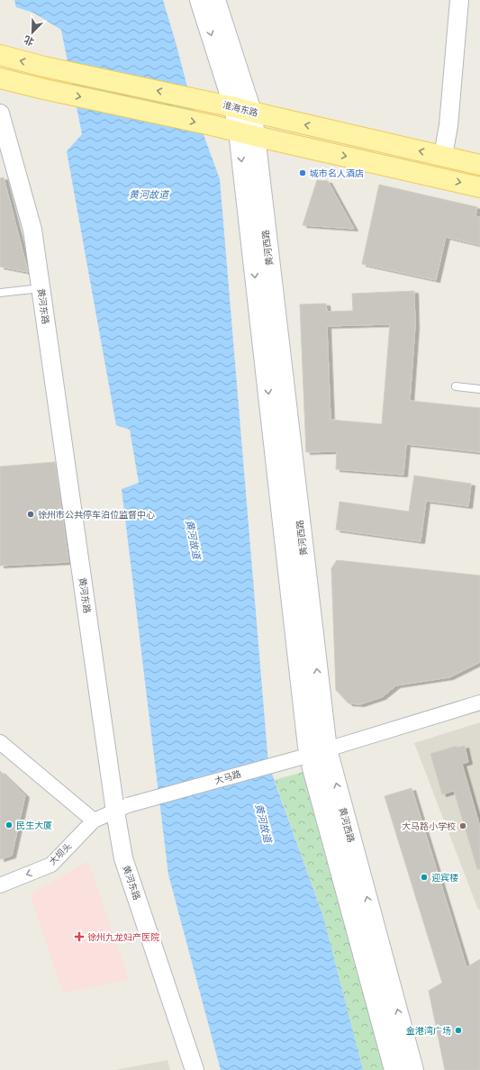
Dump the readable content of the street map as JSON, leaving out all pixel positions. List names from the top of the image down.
{
  "streets": {
    "main road": ["淮海东路", "黄河西路"],
    "street": ["黄河东路", "大马路", "大坝头"]
  },
  "crossings": [
    ["淮海东路", "黄河西路"],
    ["黄河西路", "大马路"],
    ["黄河东路", "大马路"],
    ["大马路", "大坝头"]
  ],
  "one_way": ["大坝头"],
  "water": ["黄河故道"],
  "places": {
    "other": [
      "城市名人酒店",
      "徐州市公共停车泊位监督中心",
      "民生大厦",
      "大马路小学校",
      "迎宾楼",
      "金港湾广场"
    ],
    "health": ["徐州九龙妇产医院"]
  },
  "north": "bottom left"
}
